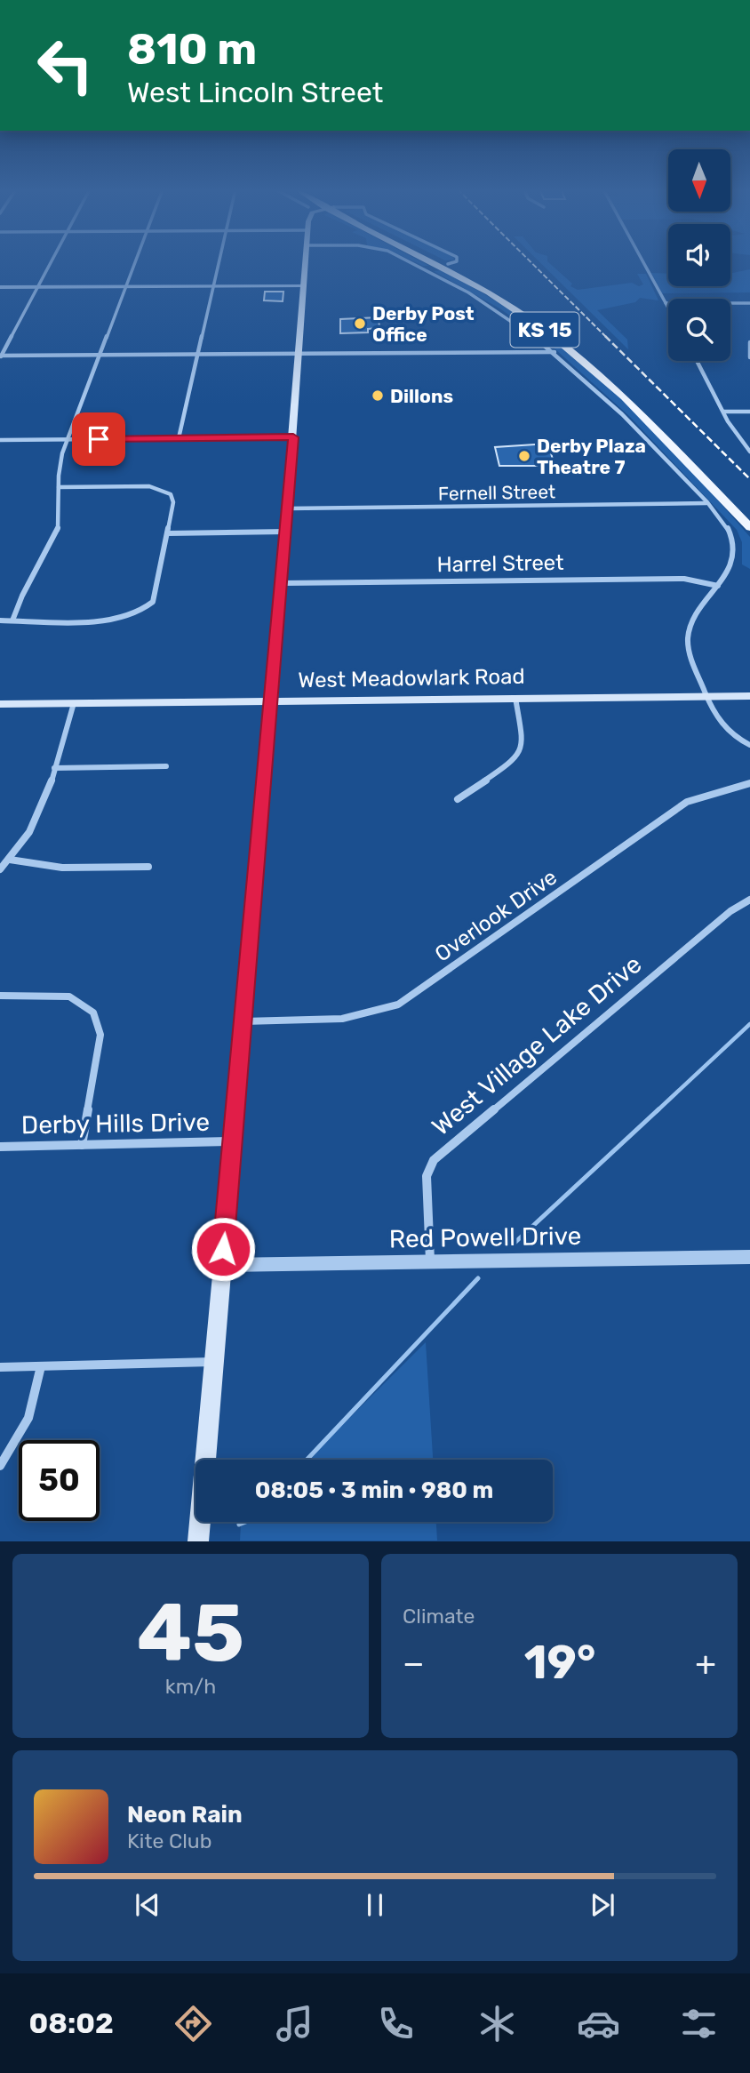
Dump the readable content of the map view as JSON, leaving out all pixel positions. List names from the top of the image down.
{
  "streets": {
    "main road": ["KS 15", "West Meadowlark Road"],
    "street": [
      "Fernell Street",
      "Harrel Street",
      "Overlook Drive",
      "West Village Lake Drive",
      "Derby Hills Drive",
      "Red Powell Drive"
    ]
  },
  "crossings": [
    ["West Village Lake Drive", "Red Powell Drive"]
  ],
  "places": ["Derby Post Office", "Dillons", "Derby Plaza Theatre 7"],
  "north": "bottom",
  "page": {
    "turn": ["810 m", "West Lincoln Street"],
    "limit": "50",
    "trip": "08:05 · 3 min · 980 m",
    "tile": [
      ["45", "km/h"],
      "Climate"
    ],
    "heat": ["−", "19°", "+"],
    "song": ["Neon Rain", "Kite Club"],
    "tabs": "08:02"
  }
}
